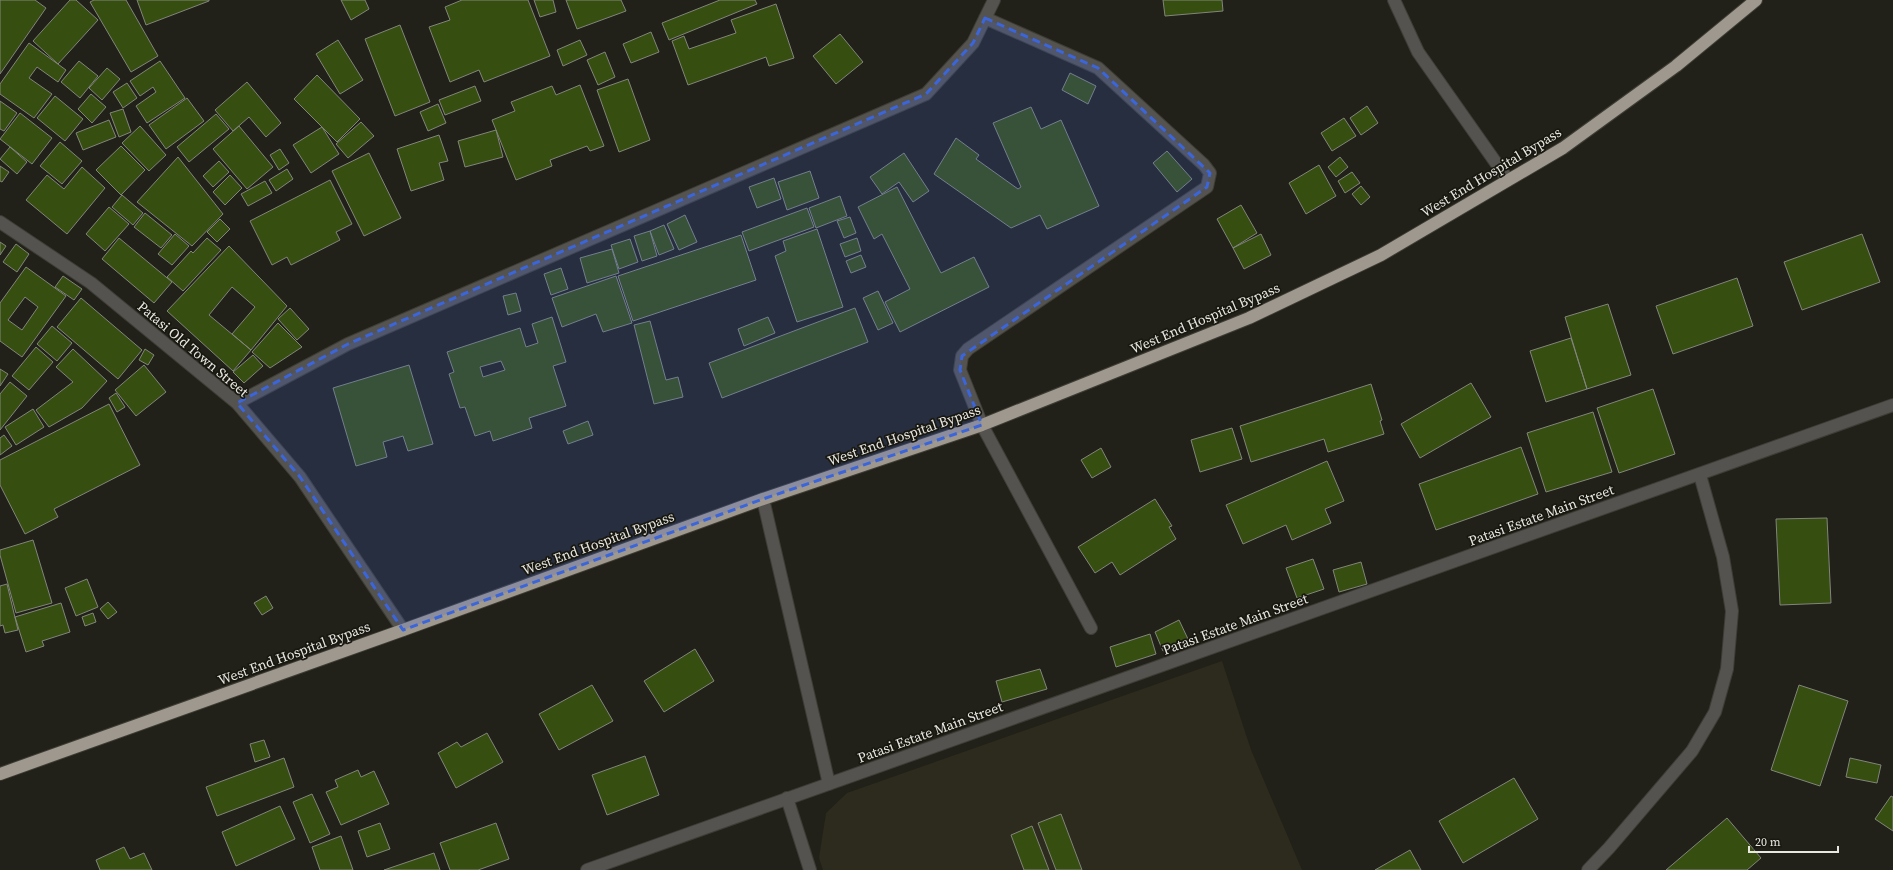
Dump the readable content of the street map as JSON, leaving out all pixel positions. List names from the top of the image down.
{
  "streets": {
    "highway": ["West End Hospital Bypass"],
    "street": ["Patasi Old Town Street", "Patasi Estate Main Street"]
  },
  "crossings": [
    ["West End Hospital Bypass", "Patasi Old Town Street"]
  ],
  "scale_bar": "20 m"
}
